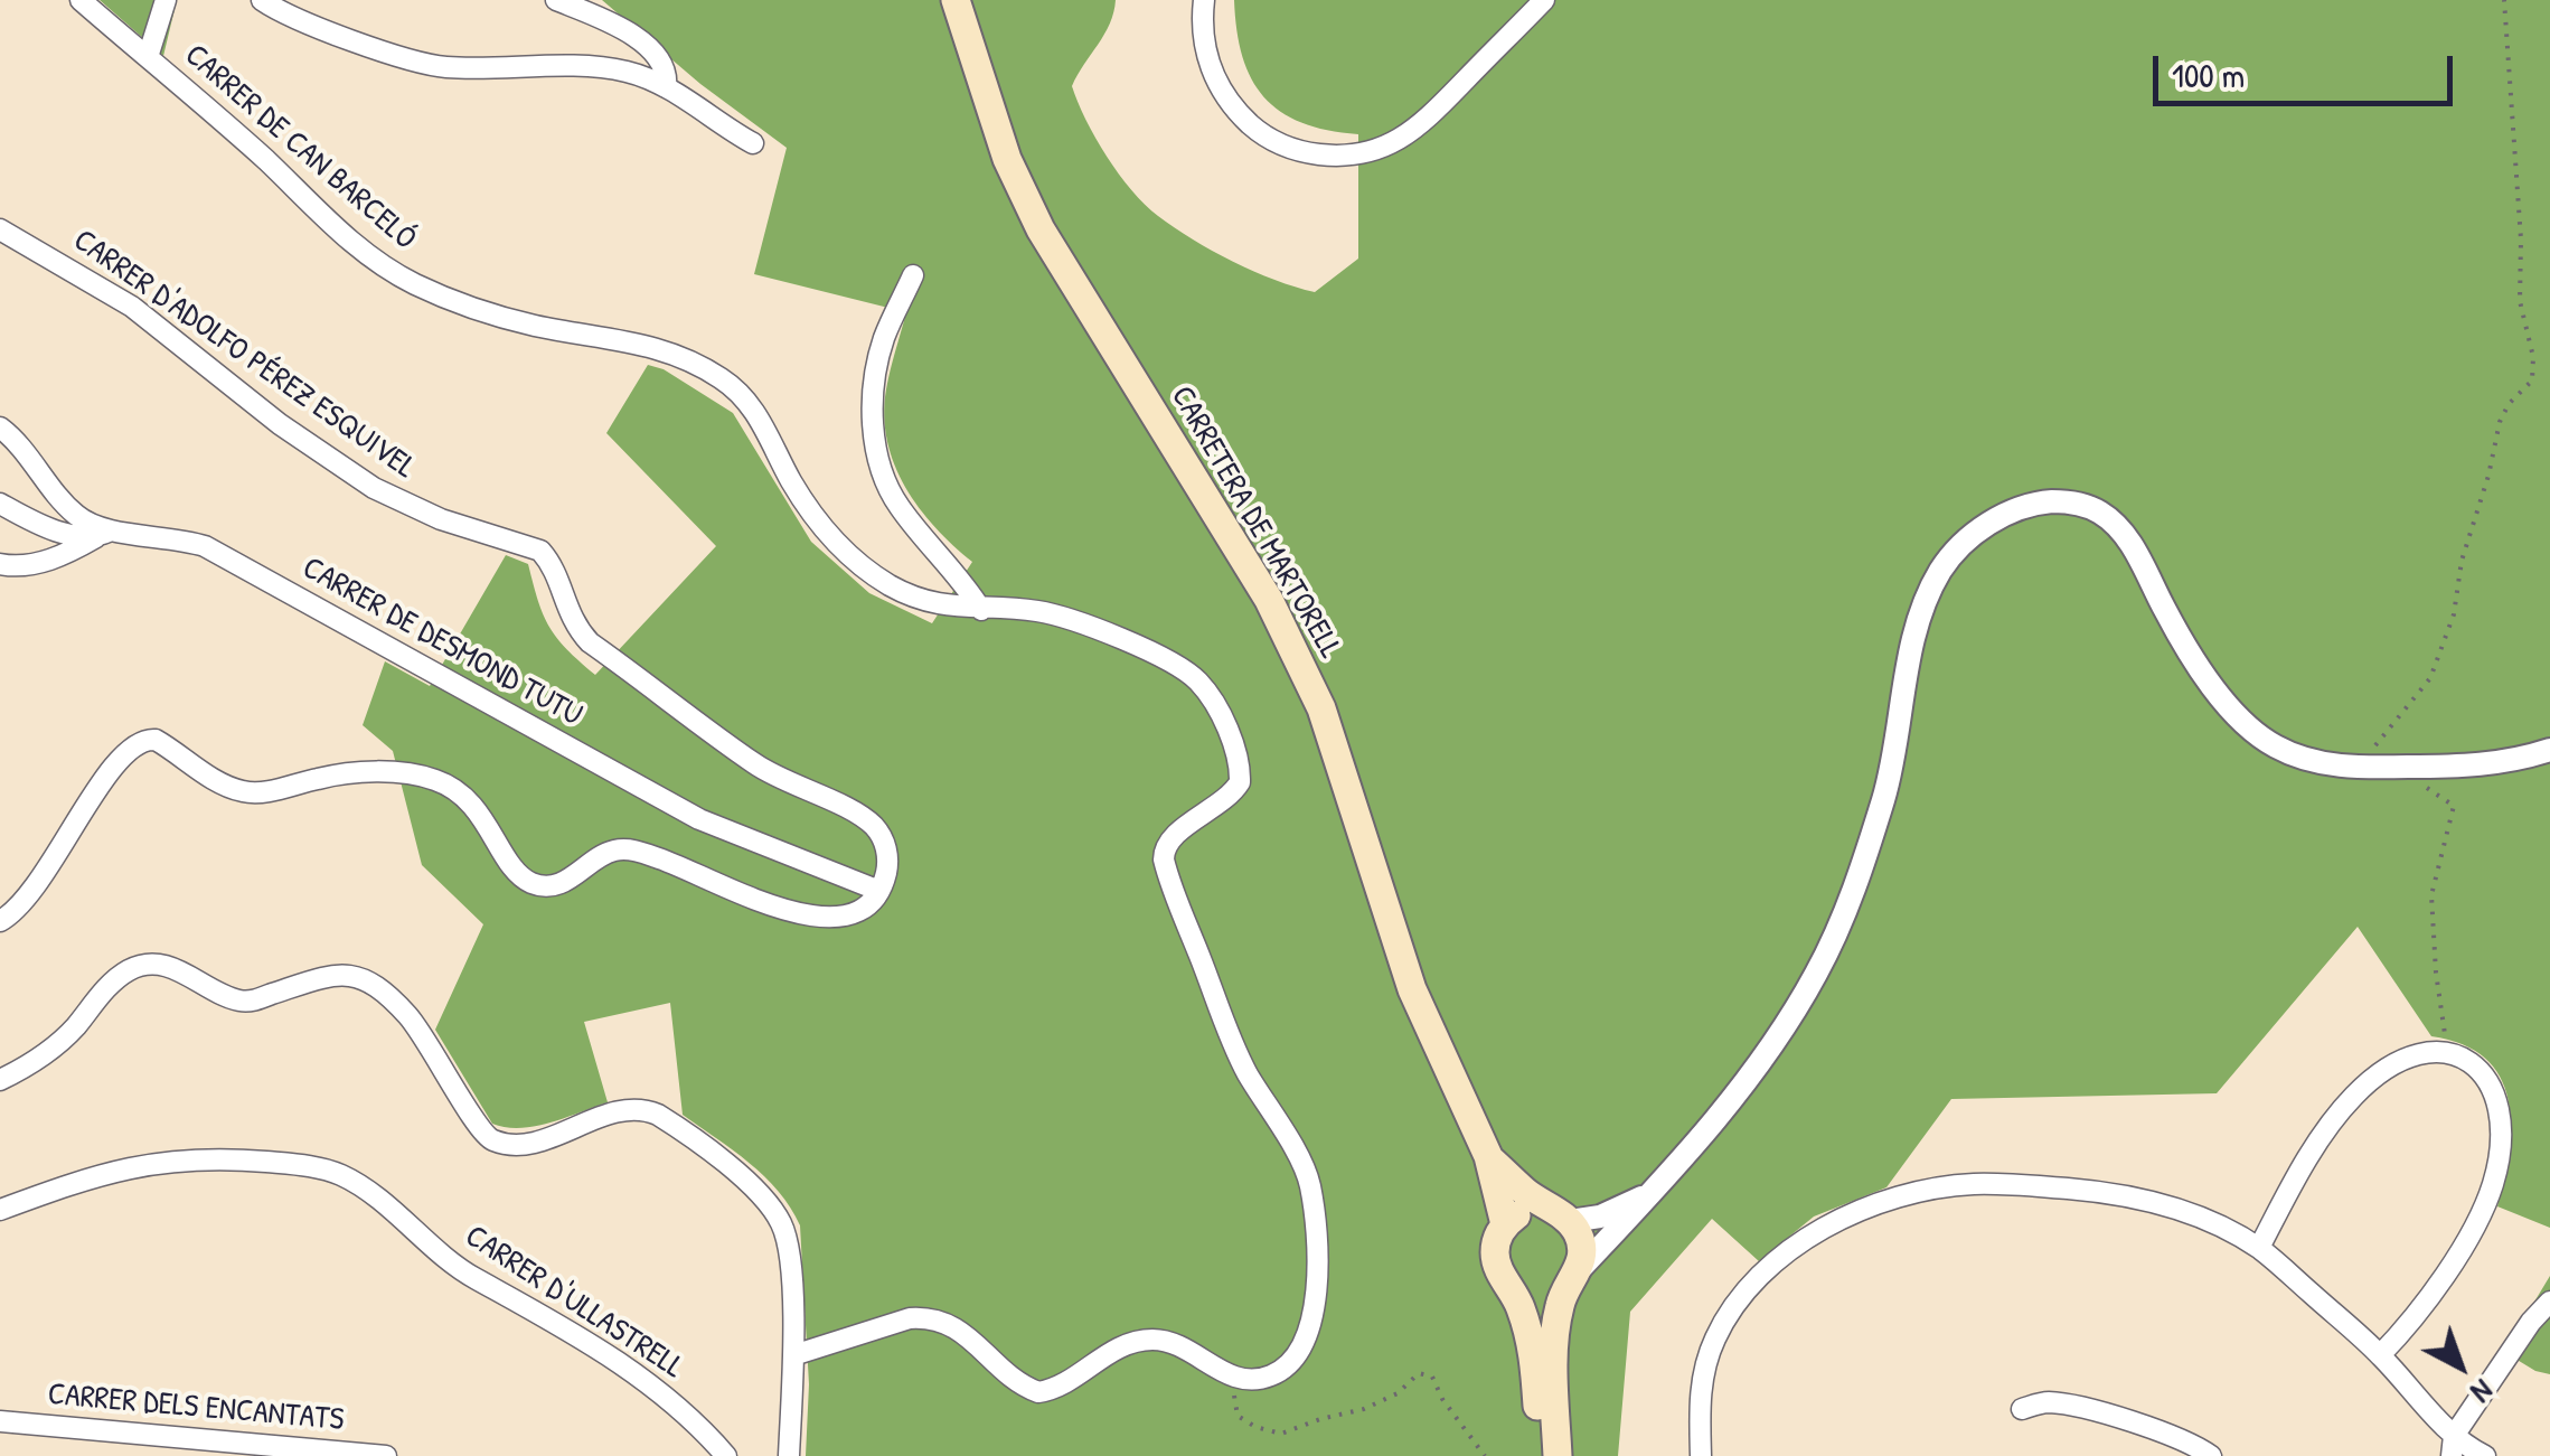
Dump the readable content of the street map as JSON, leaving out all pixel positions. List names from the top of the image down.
{
  "streets": {
    "main road": ["CARRETERA DE MARTORELL"],
    "street": [
      "CARRER DE CAN BARCELÓ",
      "CARRER D'ADOLFO PÉREZ ESQUIVEL",
      "CARRER DE DESMOND TUTU",
      "CARRER D'ULLASTRELL",
      "CARRER DELS ENCANTATS"
    ]
  },
  "crossings": [
    ["CARRER D'ADOLFO PÉREZ ESQUIVEL", "CARRER DE DESMOND TUTU"]
  ],
  "scale_bar": "100 m",
  "north": "bottom right"
}
